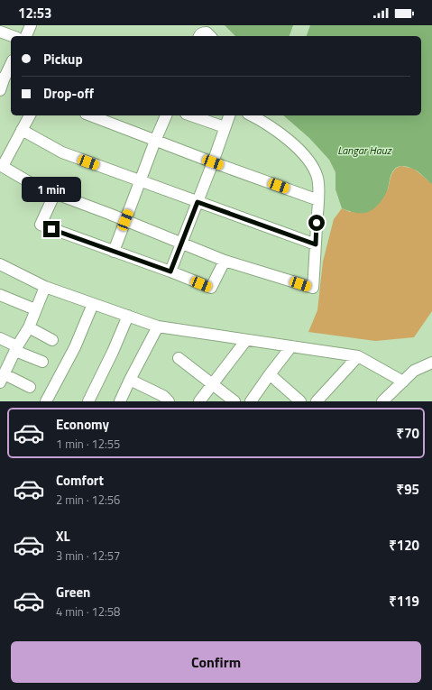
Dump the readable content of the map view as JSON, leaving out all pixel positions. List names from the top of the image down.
{
  "water": ["Langar Hauz"],
  "page": {
    "status": "12:53",
    "banner": ["Pickup", "Drop-off"],
    "bubble": "1 min",
    "list": [
      {
        "name": "Economy",
        "note": "1 min · 12:55",
        "value": "₹70"
      },
      {
        "name": "Comfort",
        "note": "2 min · 12:56",
        "value": "₹95"
      },
      {
        "name": "XL",
        "note": "3 min · 12:57",
        "value": "₹120"
      },
      {
        "name": "Green",
        "note": "4 min · 12:58",
        "value": "₹119"
      }
    ],
    "buttons": "Confirm"
  }
}
